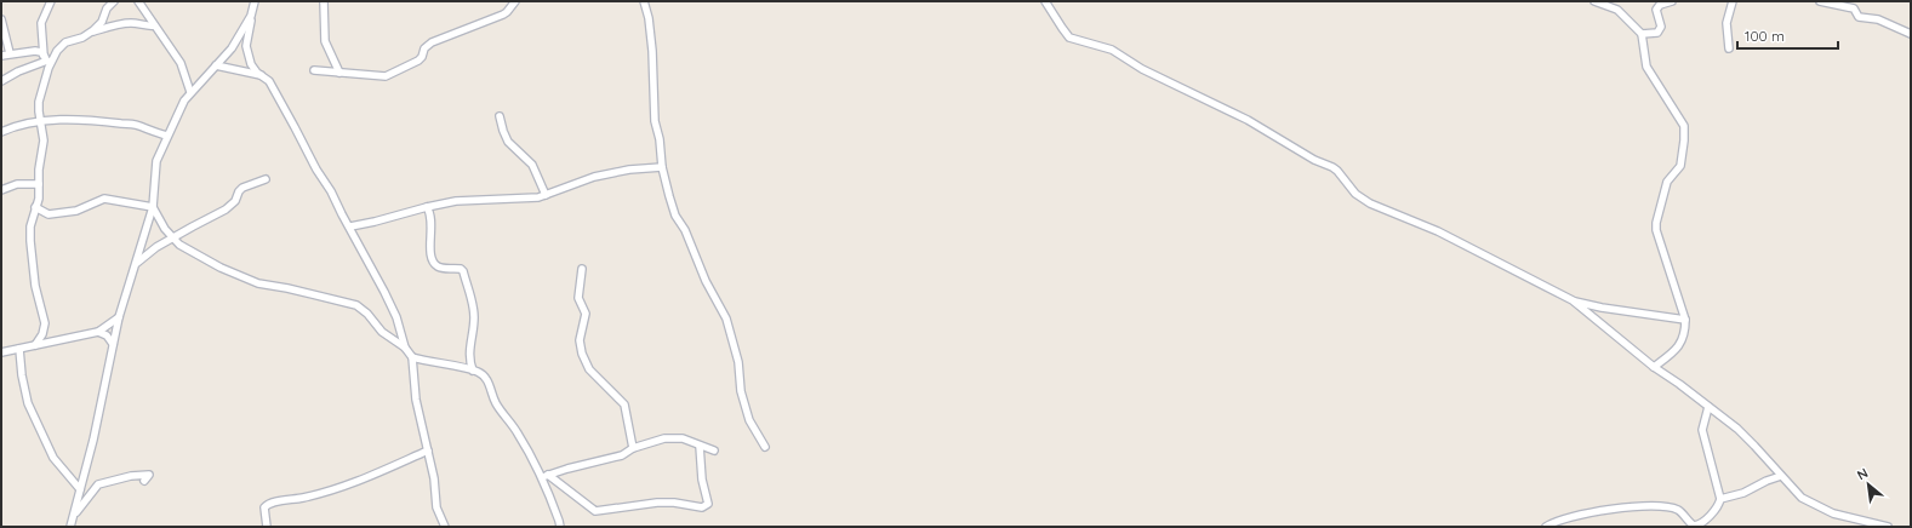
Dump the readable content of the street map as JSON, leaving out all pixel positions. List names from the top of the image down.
{
  "scale_bar": "100 m",
  "north": "top left"
}
